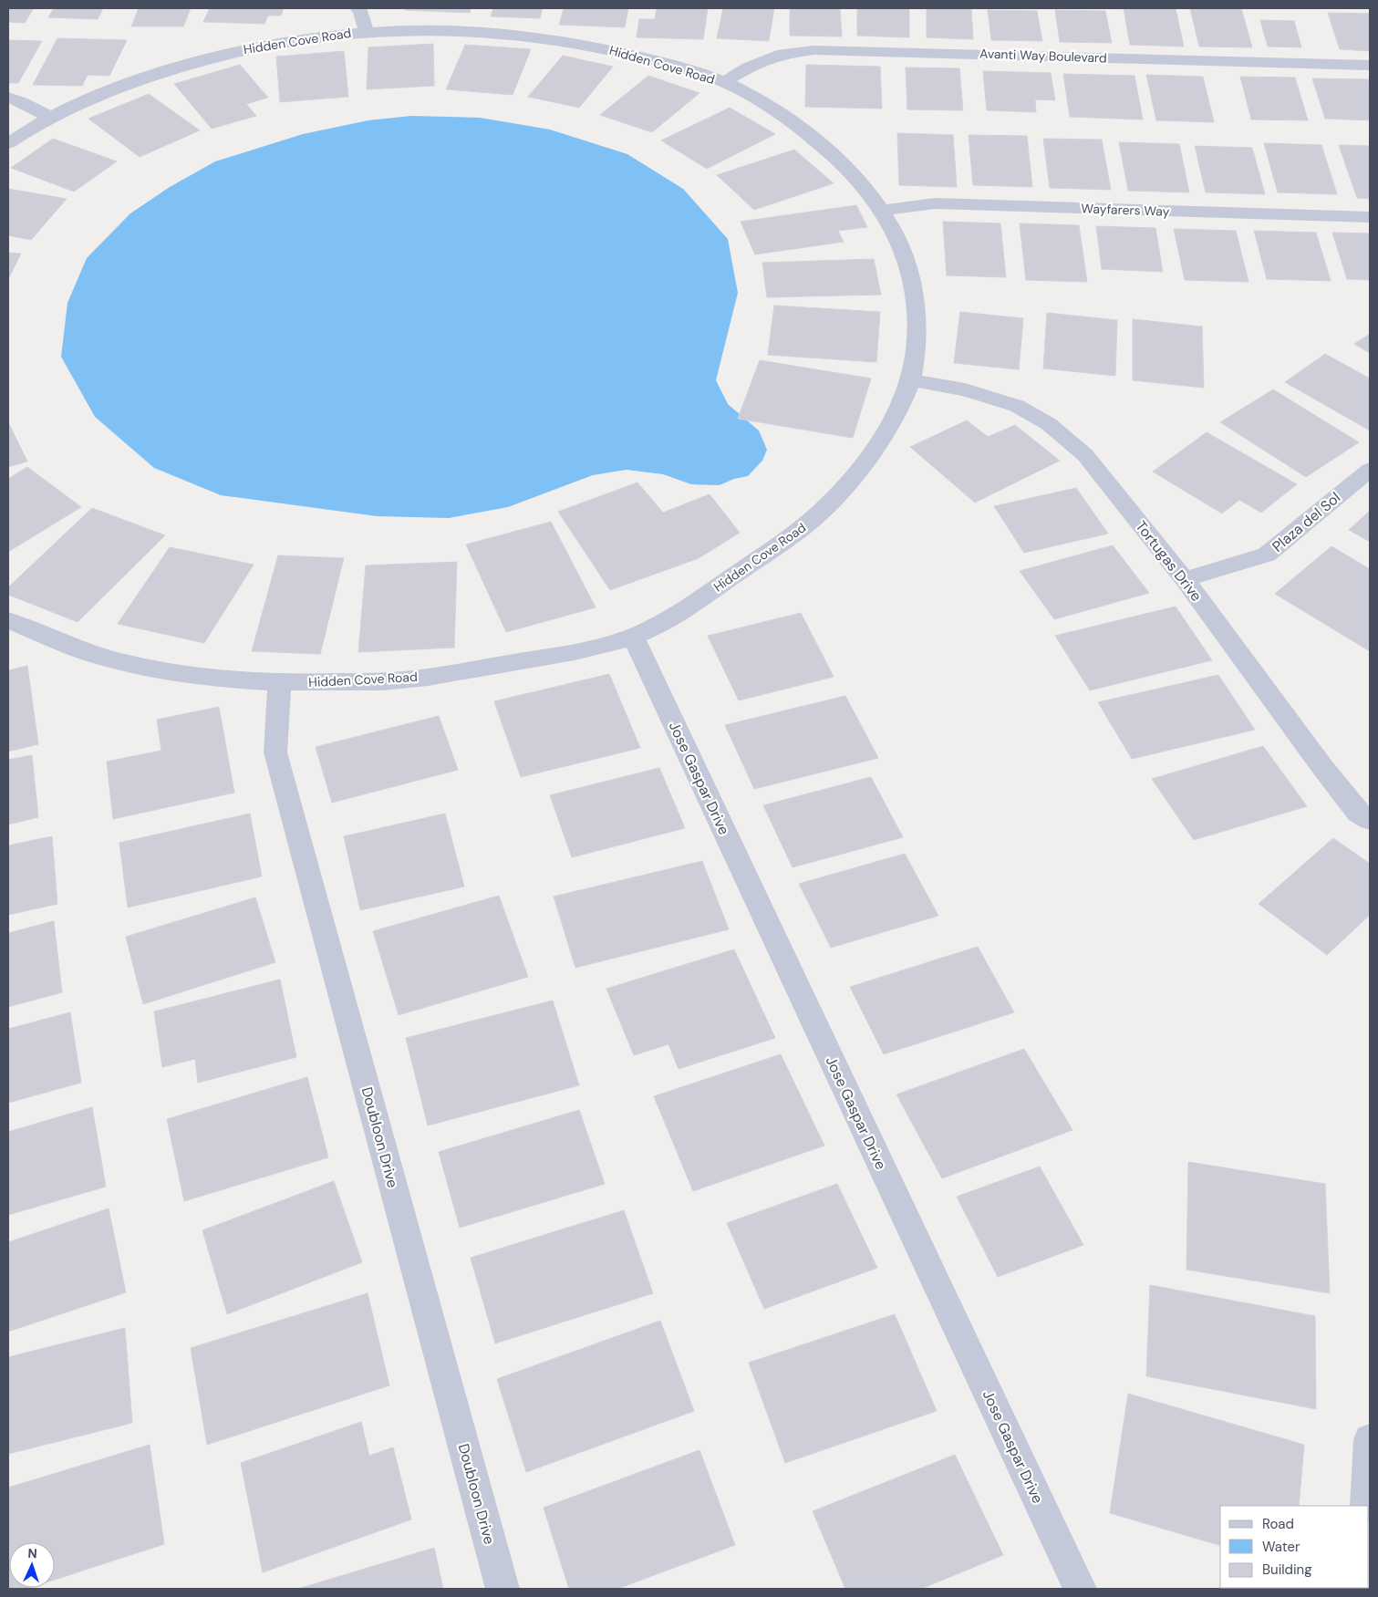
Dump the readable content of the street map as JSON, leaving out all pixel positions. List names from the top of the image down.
{
  "streets": {
    "street": [
      "Hidden Cove Road",
      "Avanti Way Boulevard",
      "Wayfarers Way",
      "Plaza del Sol",
      "Tortugas Drive",
      "Jose Gaspar Drive",
      "Doubloon Drive"
    ]
  },
  "crossings": [
    ["Hidden Cove Road", "Avanti Way Boulevard"],
    ["Hidden Cove Road", "Wayfarers Way"],
    ["Hidden Cove Road", "Tortugas Drive"],
    ["Hidden Cove Road", "Jose Gaspar Drive"],
    ["Hidden Cove Road", "Doubloon Drive"],
    ["Plaza del Sol", "Tortugas Drive"]
  ],
  "legend": ["Road", "Water", "Building"],
  "north": "top"
}
